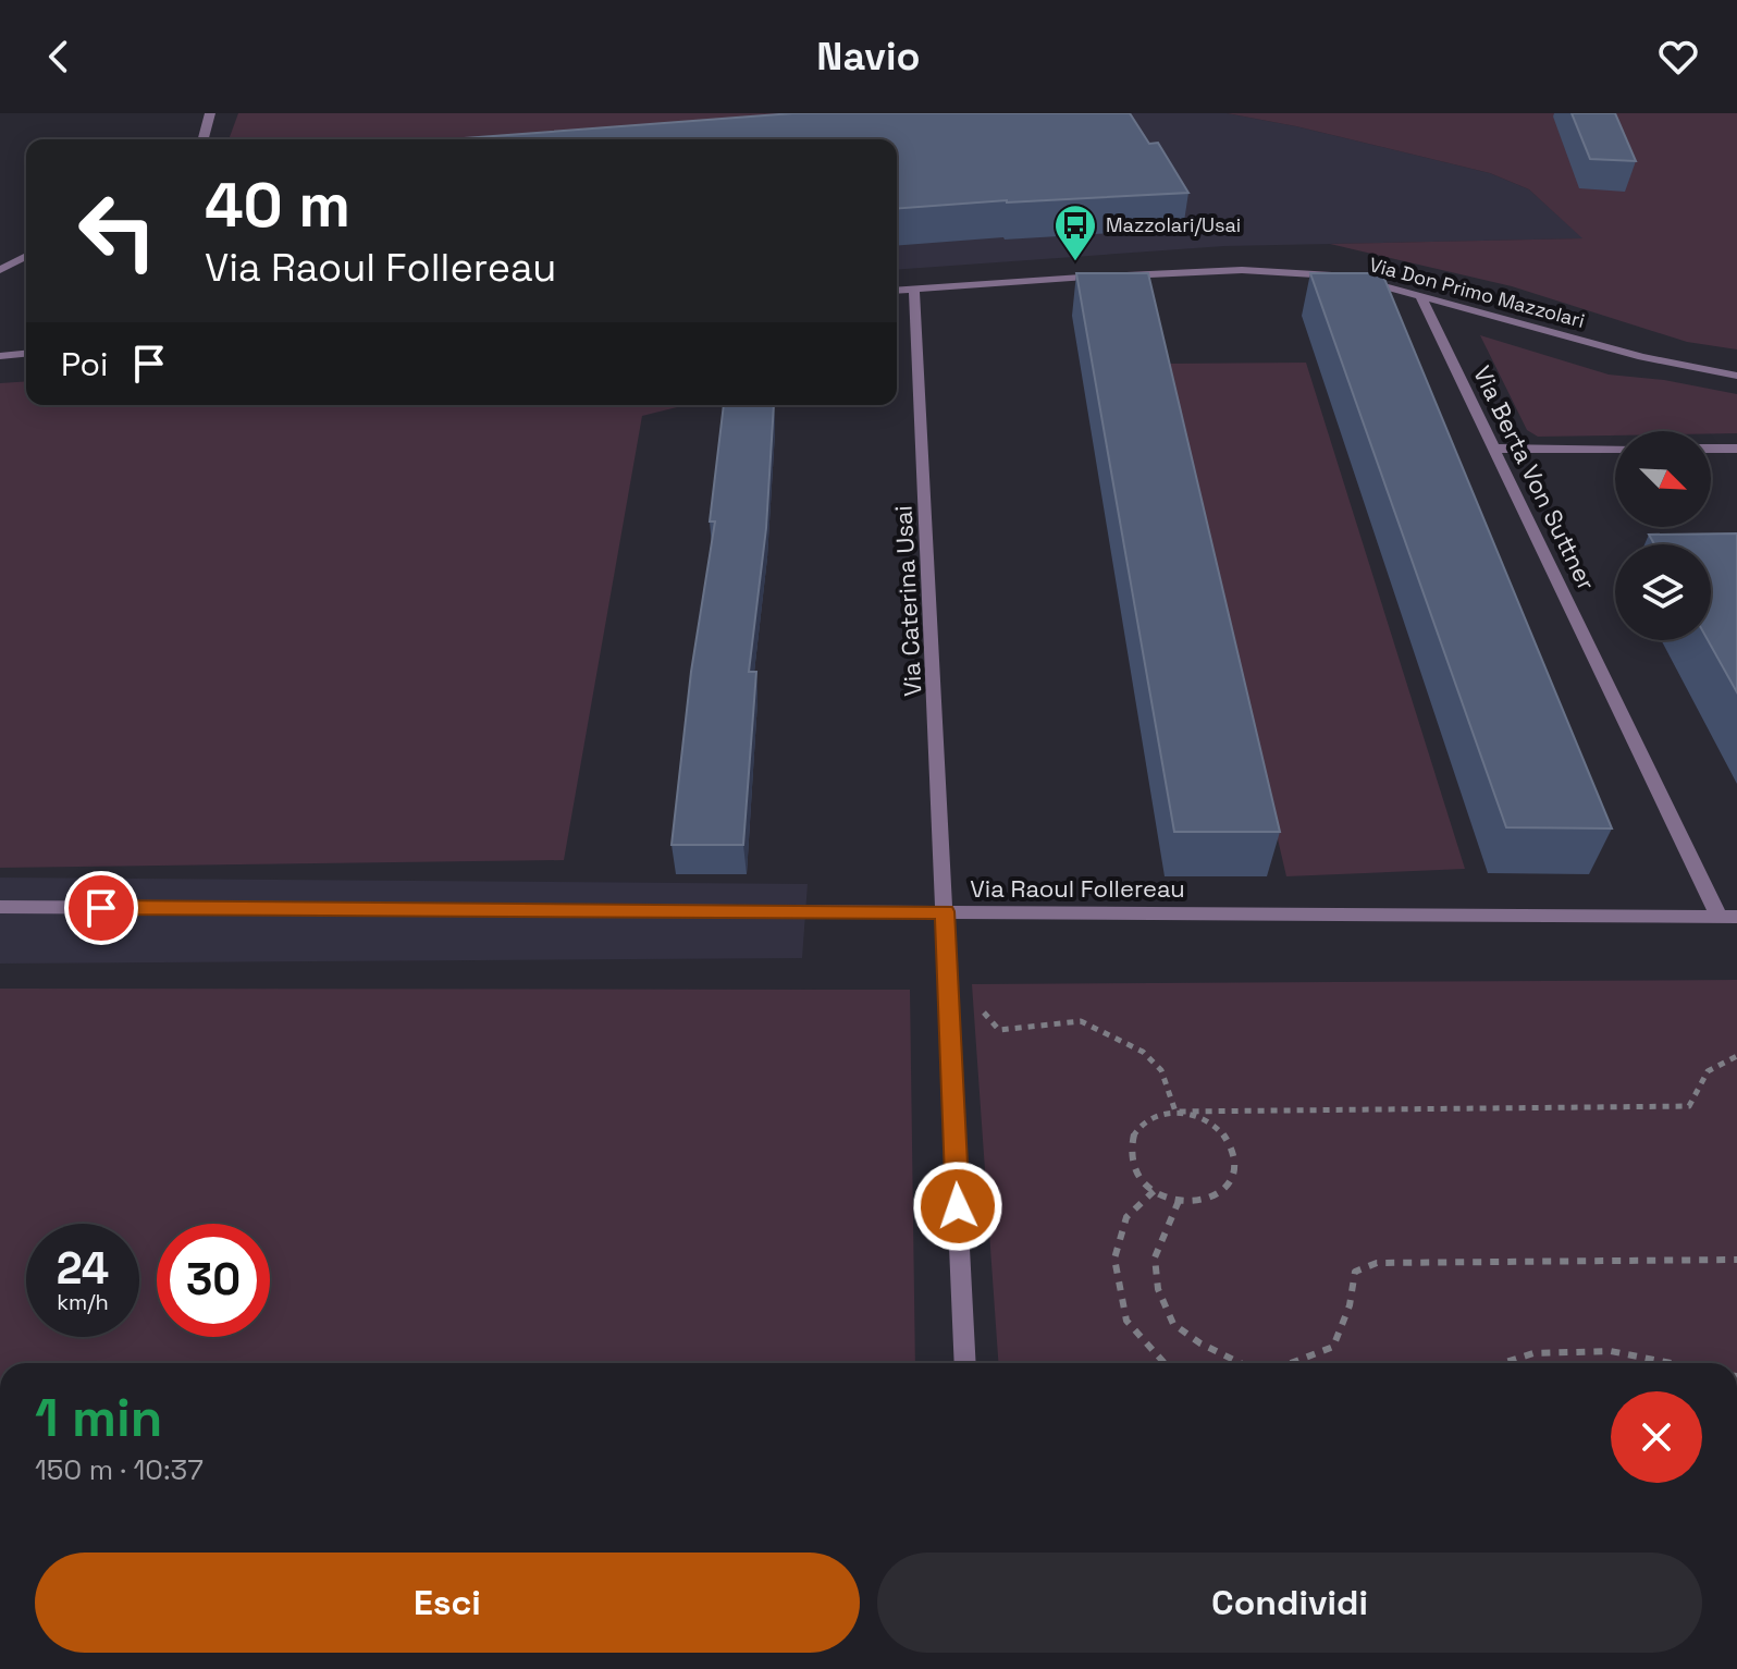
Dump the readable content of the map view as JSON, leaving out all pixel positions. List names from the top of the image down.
{
  "streets": {
    "street": [
      "Via Don Primo Mazzolari",
      "Via Berta Von Suttner",
      "Via Caterina Usai",
      "Via Raoul Follereau"
    ]
  },
  "crossings": [
    ["Via Don Primo Mazzolari", "Via Berta Von Suttner"],
    ["Via Don Primo Mazzolari", "Via Caterina Usai"],
    ["Via Berta Von Suttner", "Via Raoul Follereau"],
    ["Via Caterina Usai", "Via Raoul Follereau"]
  ],
  "places": {
    "bus stop": ["Mazzolari/Usai"]
  },
  "north": "bottom right",
  "page": {
    "header": "Navio",
    "turn": ["40 m", "Via Raoul Follereau"],
    "then": "Poi",
    "speed": "24 km/h",
    "limit": "30",
    "heading": ["1 min", "150 m · 10:37"],
    "buttons": ["Esci", "Condividi"]
  }
}
